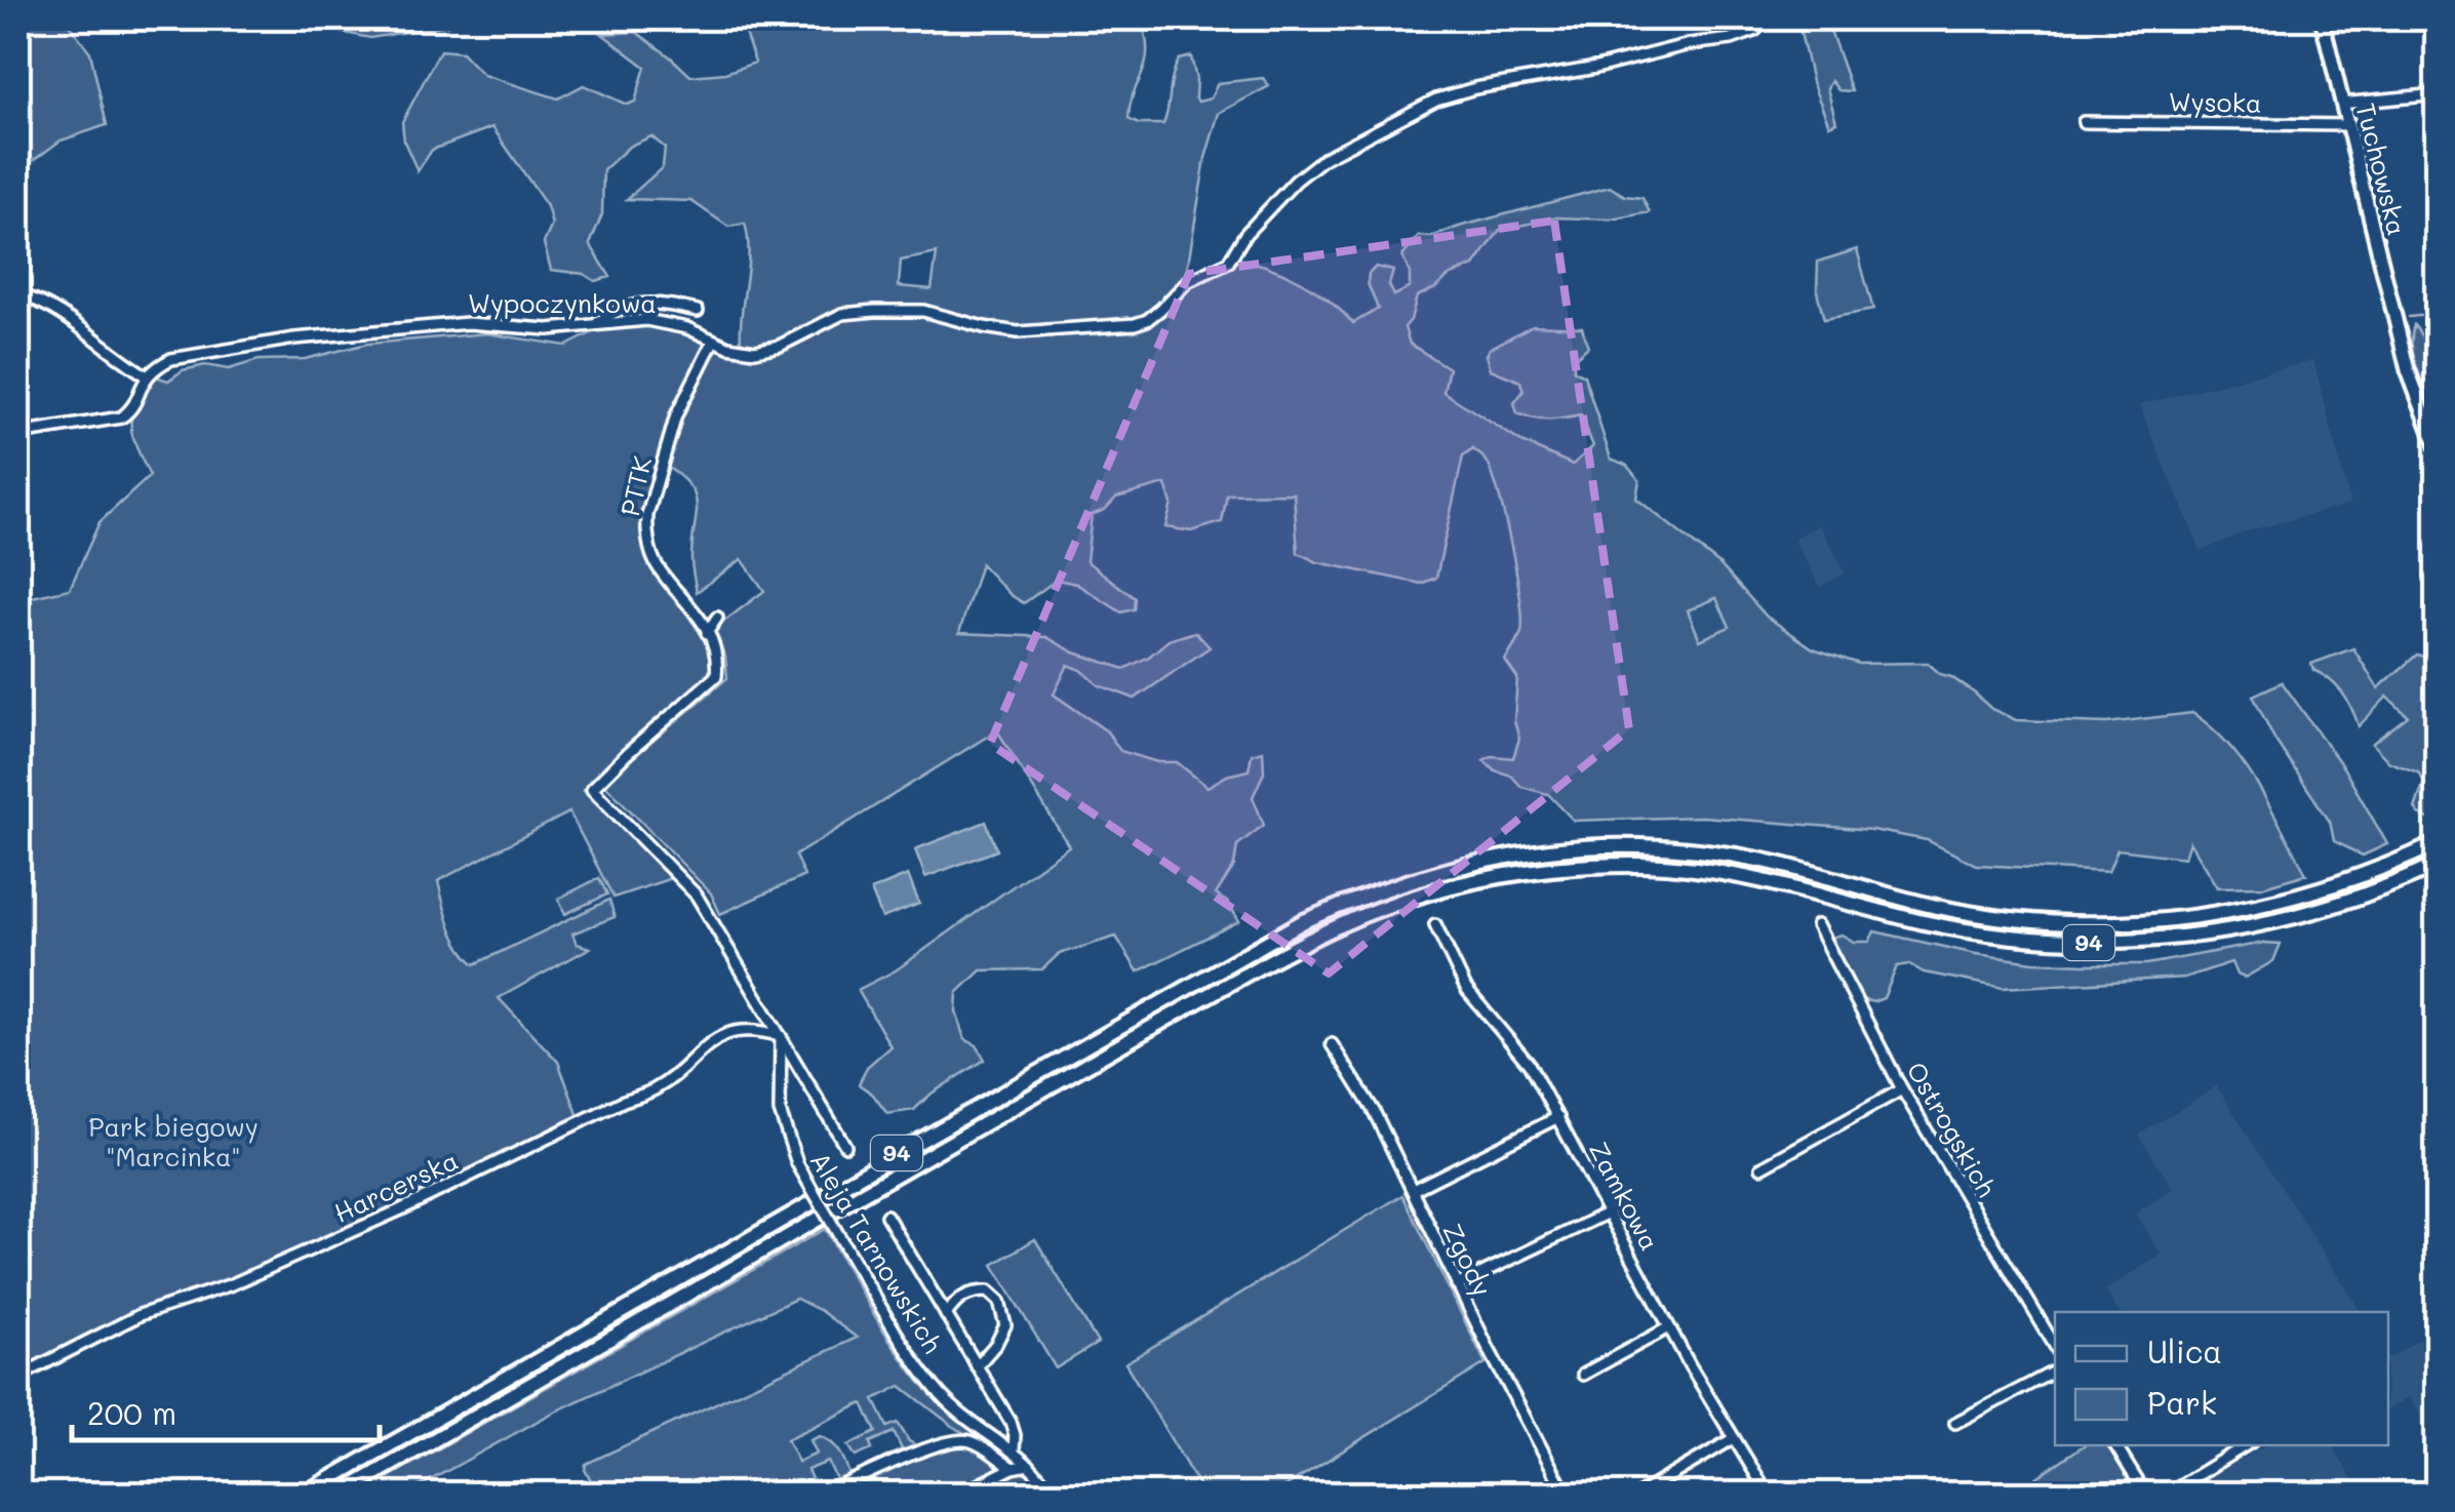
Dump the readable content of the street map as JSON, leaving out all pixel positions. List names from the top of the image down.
{
  "streets": {
    "main road": ["Tuchowska", "94"],
    "street": [
      "Wysoka",
      "Wypoczynkowa",
      "PTTK",
      "Ostrogskich",
      "Harcerska",
      "Zamkowa",
      "Aleja Tarnowskich",
      "Zgody"
    ]
  },
  "crossings": [
    ["Wysoka", "Tuchowska"],
    ["Wypoczynkowa", "PTTK"],
    ["PTTK", "Aleja Tarnowskich"],
    ["Harcerska", "Aleja Tarnowskich"]
  ],
  "parks": ["Park biegowy \"Marcinka\""],
  "legend": ["Ulica", "Park"],
  "scale_bar": "200 m"
}
